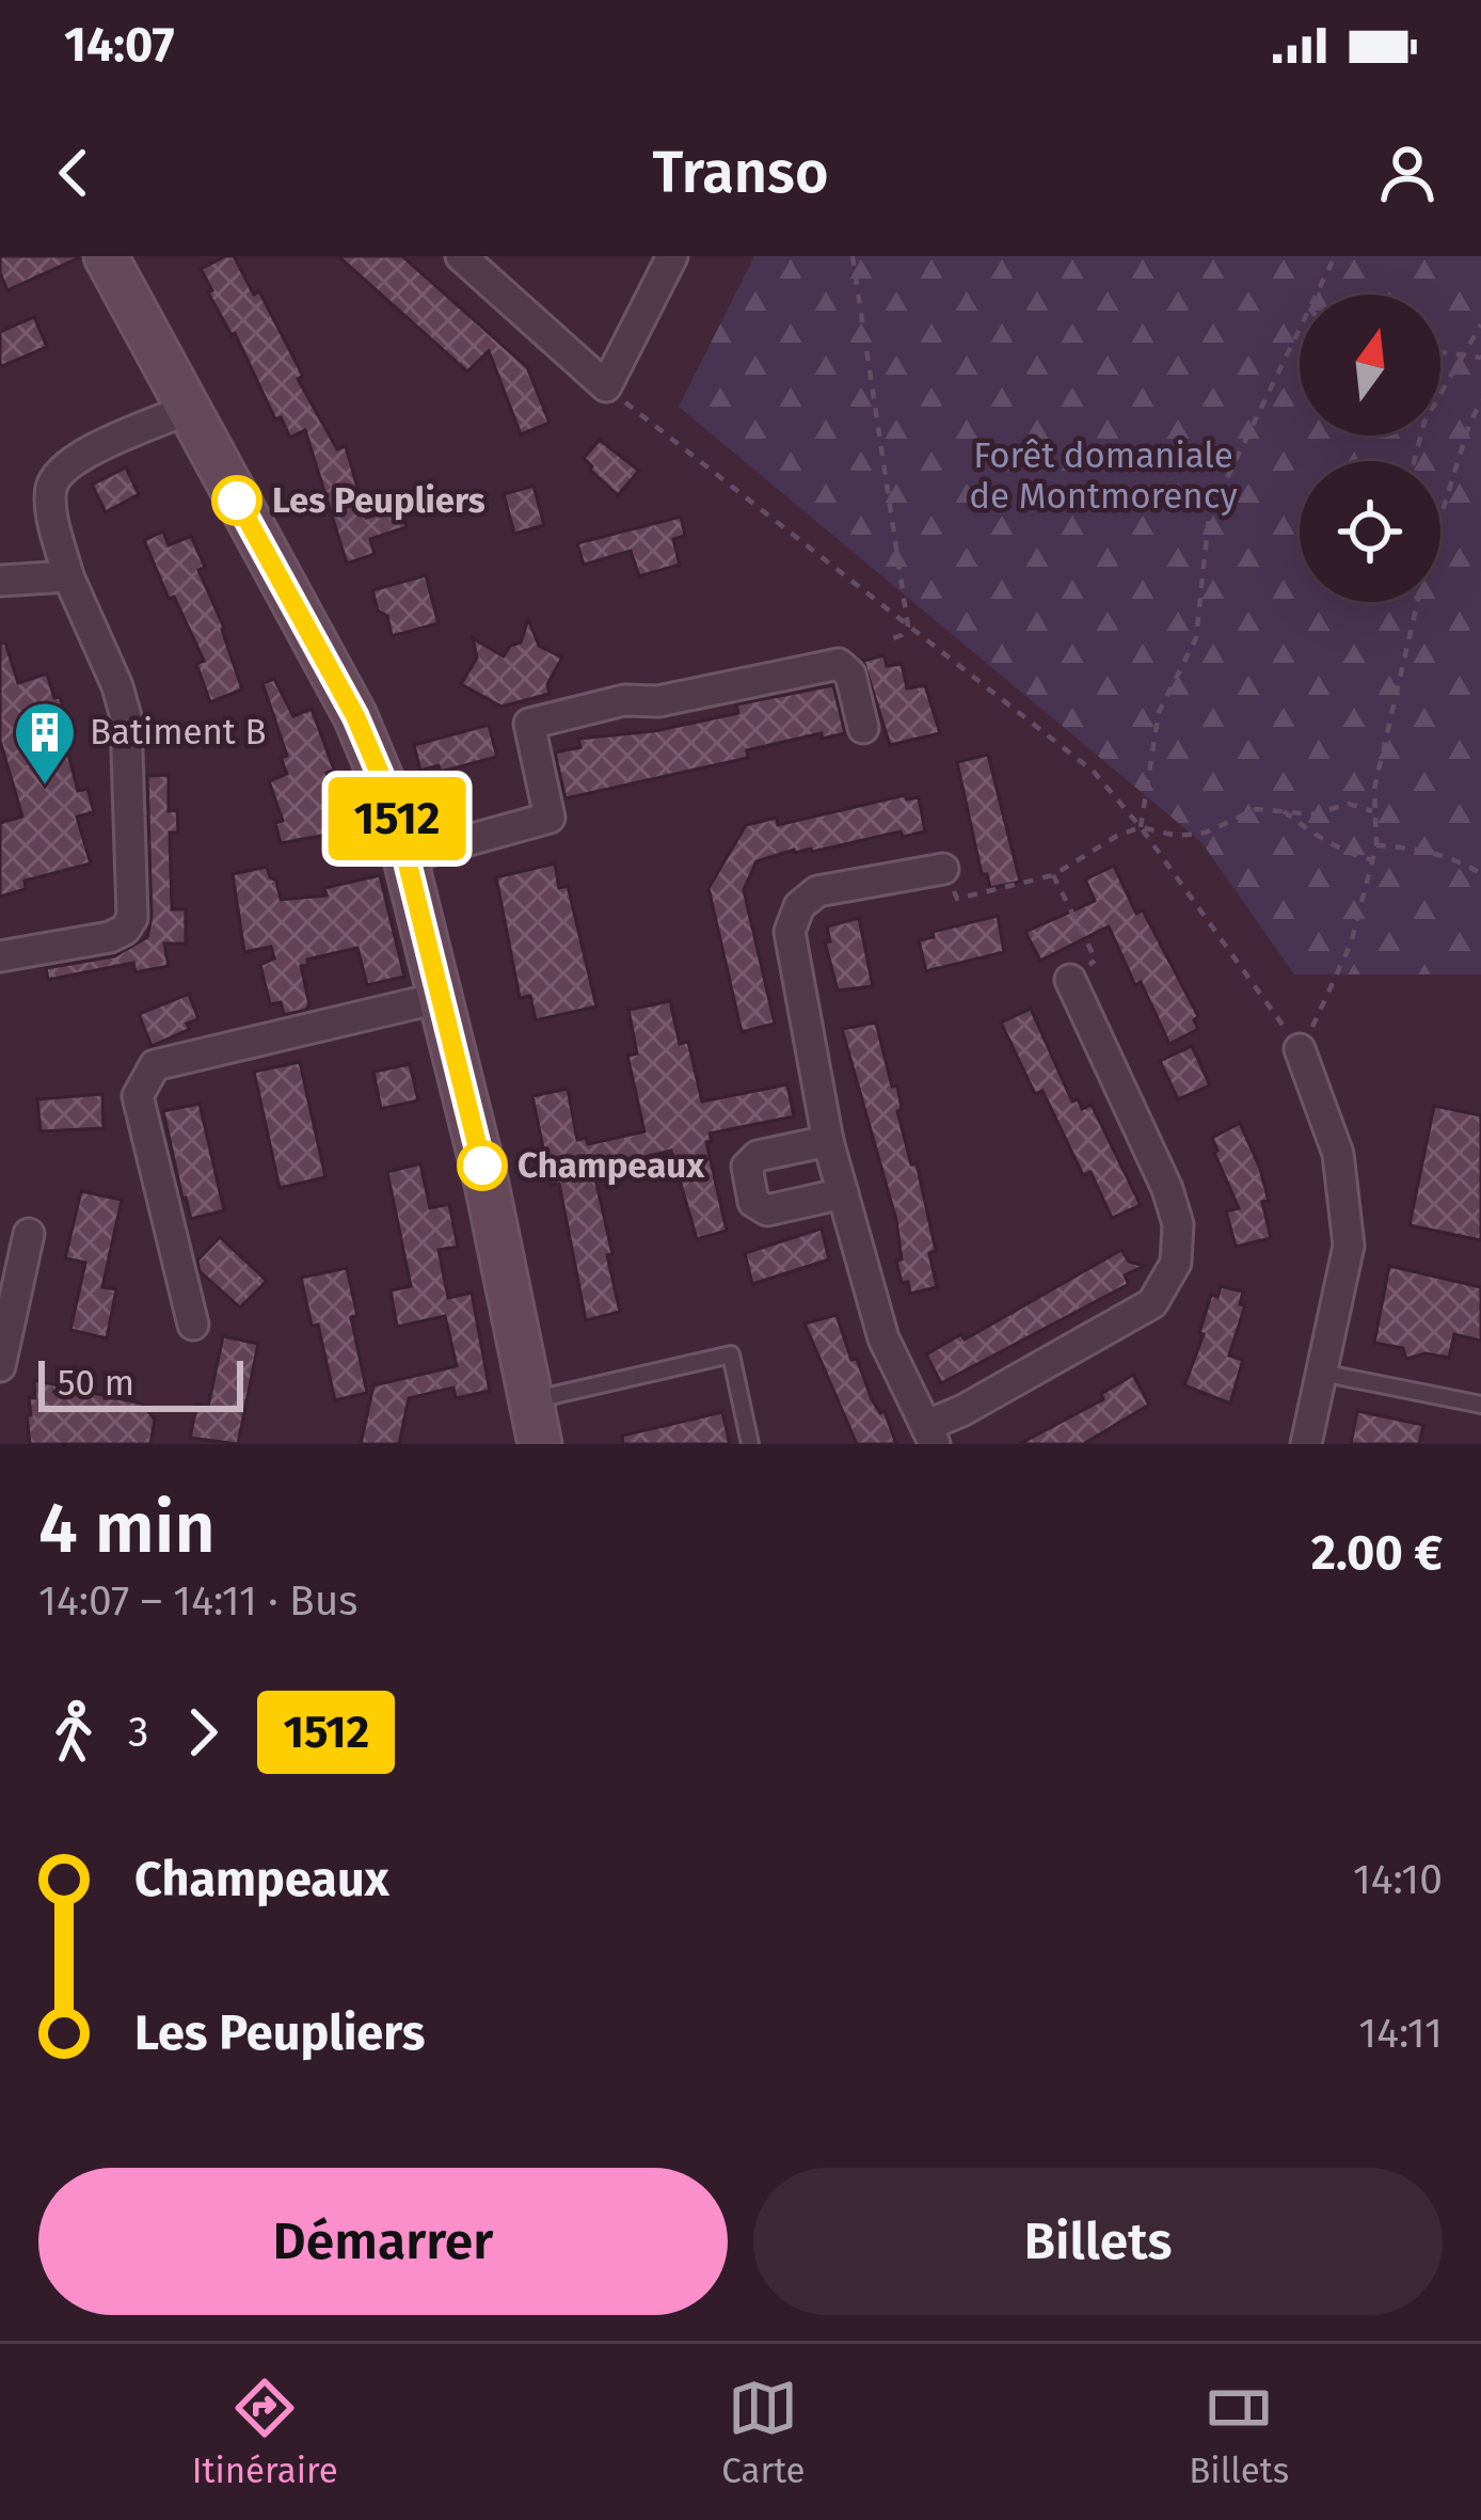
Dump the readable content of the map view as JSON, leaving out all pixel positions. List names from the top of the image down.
{
  "parks": ["Forêt domaniale de Montmorency"],
  "places": {
    "other": ["Les Peupliers", "Champeaux"],
    "building": ["Batiment B"]
  },
  "lines": ["bus line 1512"],
  "scale_bar": "50 m",
  "north": "top",
  "page": {
    "status": "14:07",
    "header": "Transo",
    "on_map": "1512",
    "scale": "50 m",
    "heading": ["4 min", "14:07 – 14:11 · Bus", "2.00 €"],
    "legs": ["3", "1512"],
    "list": [
      {
        "name": "Champeaux",
        "value": "14:10"
      },
      {
        "name": "Les Peupliers",
        "value": "14:11"
      }
    ],
    "buttons": ["Démarrer", "Billets"],
    "tabs": ["Itinéraire", "Carte", "Billets"]
  }
}
